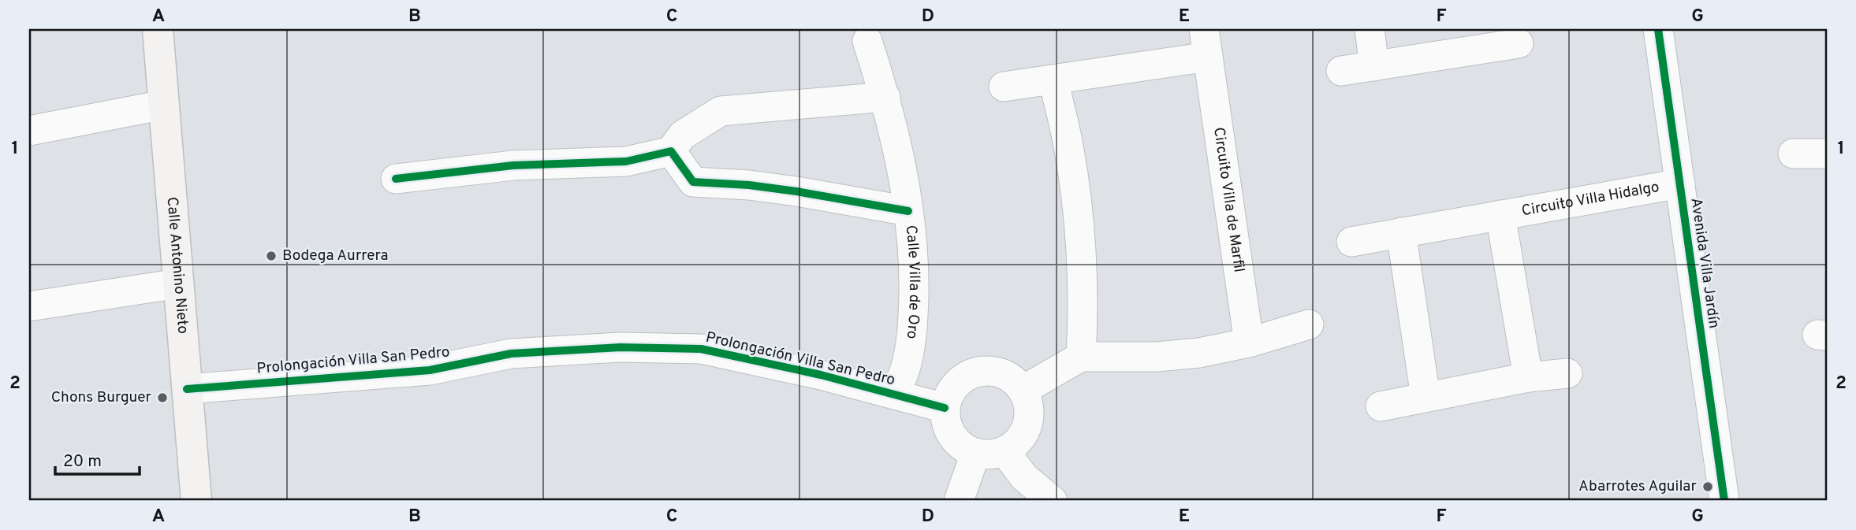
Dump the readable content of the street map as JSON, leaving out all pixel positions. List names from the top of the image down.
{
  "streets": {
    "main road": ["Calle Antonino Nieto"],
    "street": [
      "Circuito Villa Hidalgo",
      "Circuito Villa de Marfil",
      "Avenida Villa Jardín",
      "Calle Villa de Oro",
      "Prolongación Villa San Pedro"
    ]
  },
  "crossings": [
    ["Circuito Villa Hidalgo", "Avenida Villa Jardín"],
    ["Calle Antonino Nieto", "Prolongación Villa San Pedro"],
    ["Calle Villa de Oro", "Prolongación Villa San Pedro"]
  ],
  "places": ["Bodega Aurrera", "Chons Burguer", "Abarrotes Aguilar"],
  "scale_bar": "20 m",
  "grid": {
    "columns": [
      "A",
      "B",
      "C",
      "D",
      "E",
      "F",
      "G"
    ],
    "rows": ["1", "2"]
  }
}
